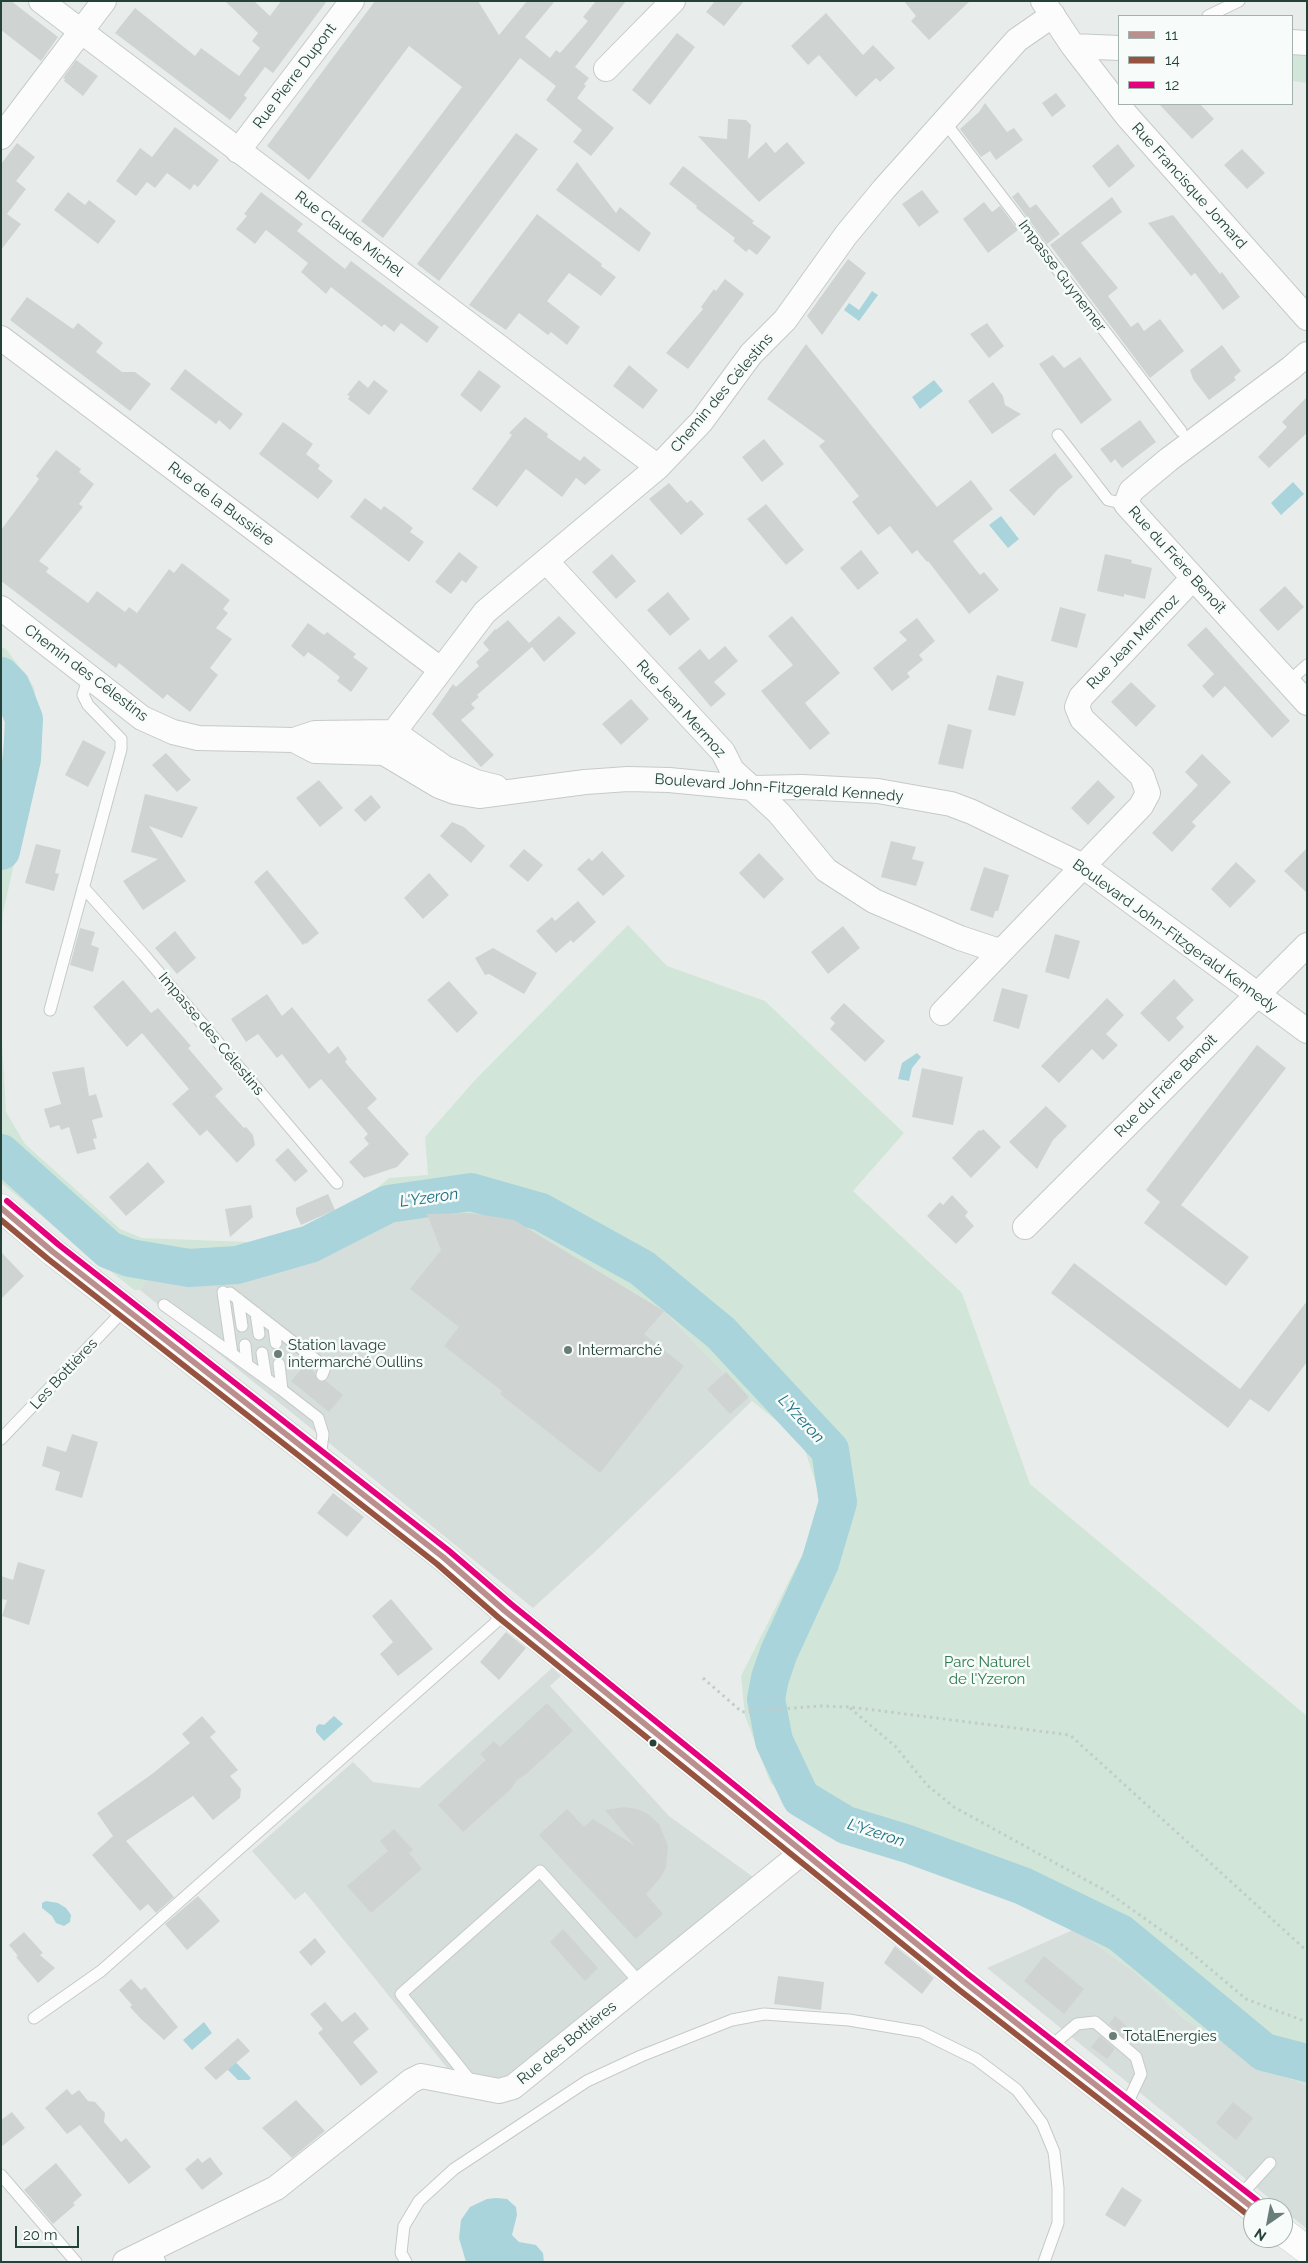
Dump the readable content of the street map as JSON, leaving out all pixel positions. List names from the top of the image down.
{
  "streets": {
    "street": [
      "Rue Pierre Dupont",
      "Rue Francisque Jomard",
      "Rue Claude Michel",
      "Chemin des Célestins",
      "Rue de la Bussière",
      "Rue du Frère Benoît",
      "Rue Jean Mermoz",
      "Boulevard John-Fitzgerald Kennedy",
      "Rue des Bottières"
    ],
    "lane": ["Impasse Guynemer", "Impasse des Célestins", "Les Bottières"]
  },
  "crossings": [
    ["Rue Pierre Dupont", "Rue Claude Michel"],
    ["Rue Francisque Jomard", "Chemin des Célestins"],
    ["Rue Claude Michel", "Chemin des Célestins"],
    ["Impasse Guynemer", "Chemin des Célestins"],
    ["Chemin des Célestins", "Rue de la Bussière"],
    ["Chemin des Célestins", "Rue Jean Mermoz"],
    ["Chemin des Célestins", "Boulevard John-Fitzgerald Kennedy"],
    ["Rue du Frère Benoît", "Rue Jean Mermoz"],
    ["Rue du Frère Benoît", "Boulevard John-Fitzgerald Kennedy"],
    ["Rue Jean Mermoz", "Boulevard John-Fitzgerald Kennedy"]
  ],
  "water": ["L'Yzeron"],
  "parks": ["Parc Naturel de l'Yzeron"],
  "places": ["Intermarché", "Station lavage intermarché Oullins", "TotalEnergies"],
  "lines": ["transit line 12", "transit line 11", "transit line 14"],
  "legend": ["11", "14", "12"],
  "scale_bar": "20 m",
  "north": "bottom left"
}
